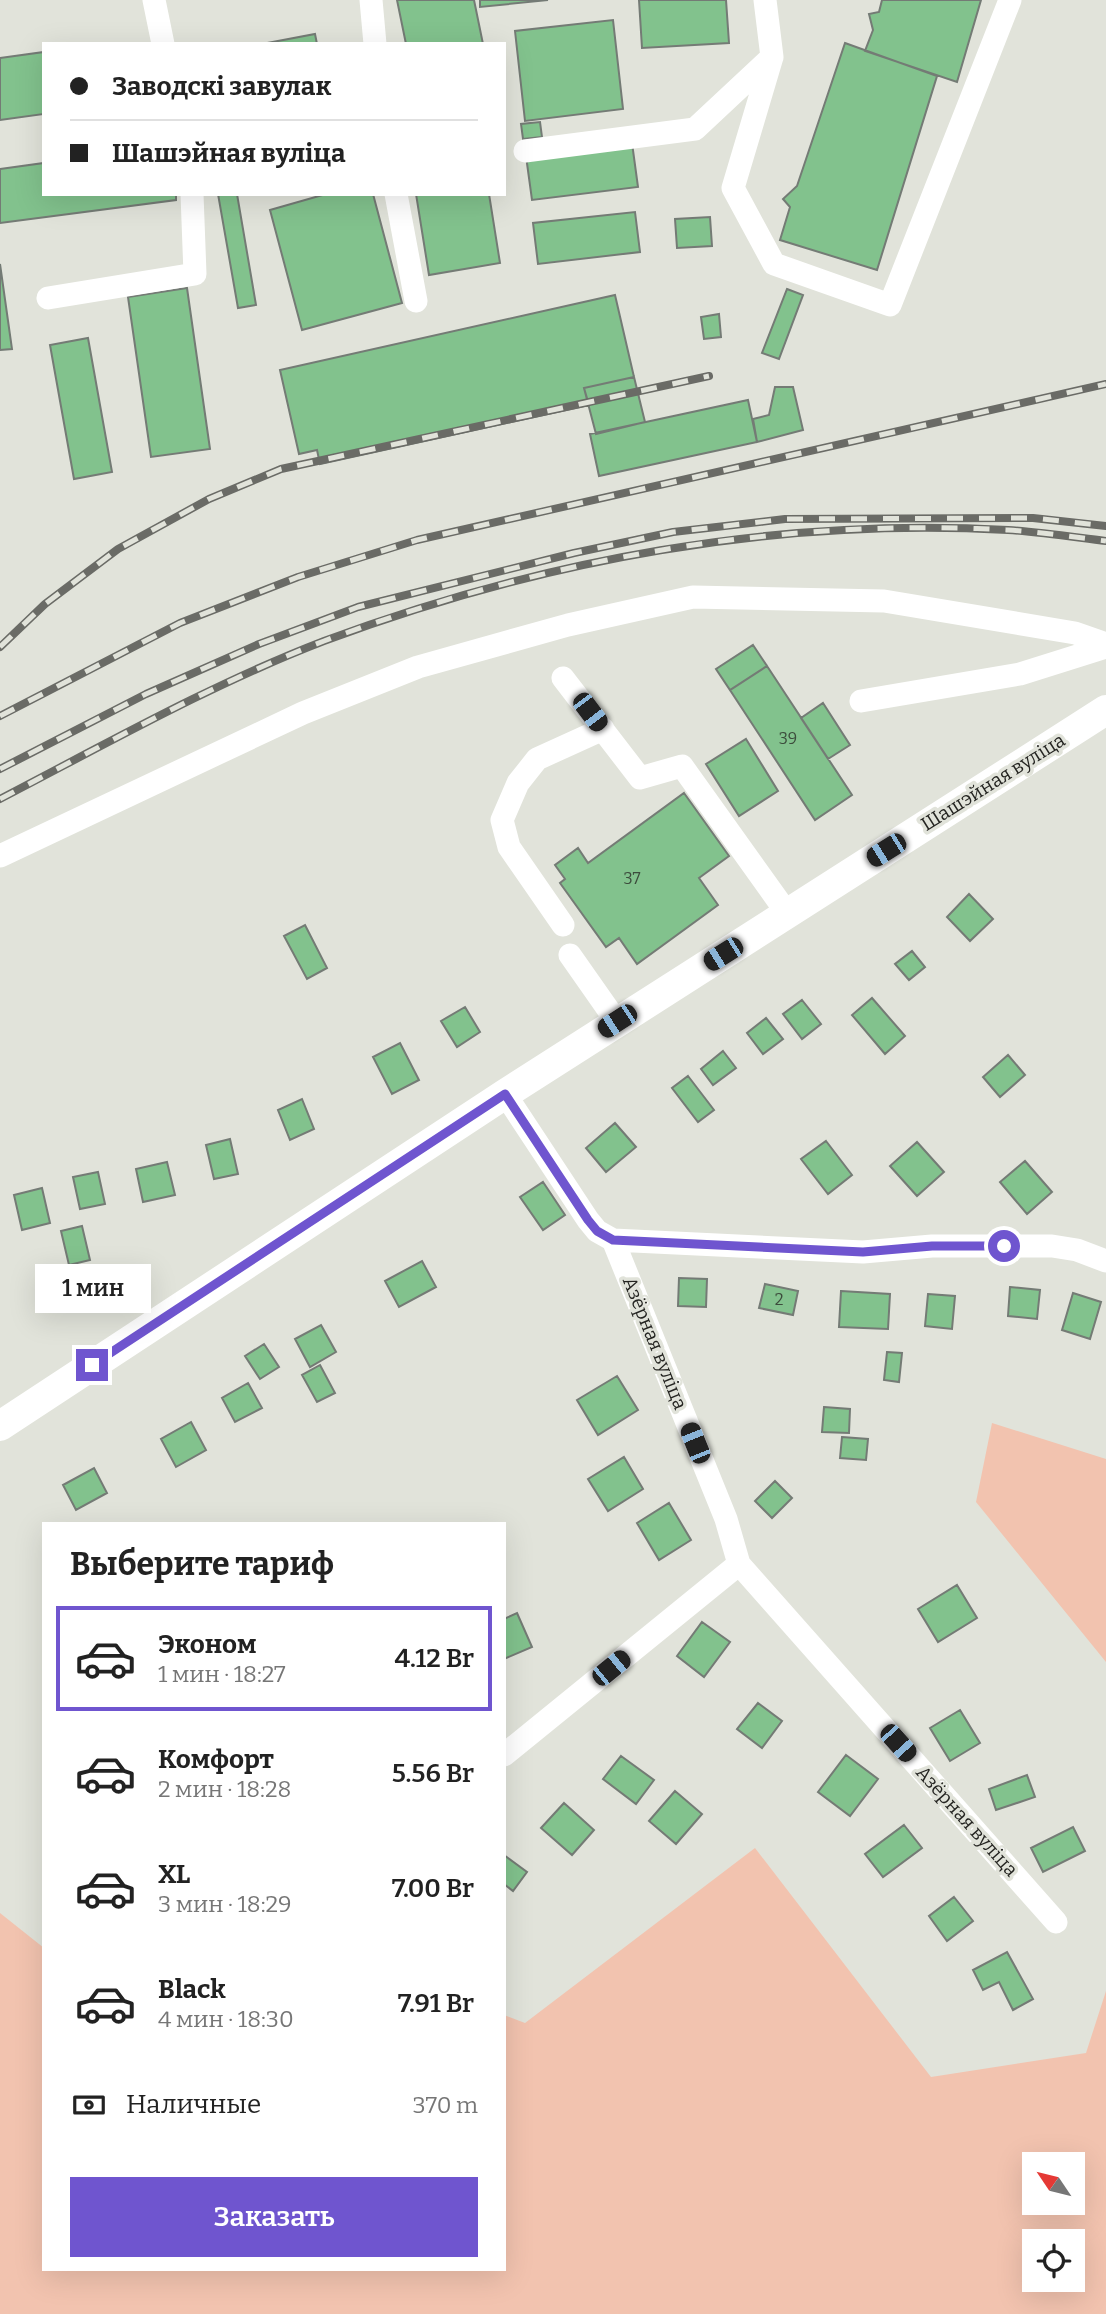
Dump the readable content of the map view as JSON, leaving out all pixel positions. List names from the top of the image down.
{
  "streets": {
    "main road": ["Шашэйная вуліца"],
    "street": ["Азёрная вуліца"]
  },
  "house_numbers": ["39", "37", "2"],
  "north": "top left",
  "page": {
    "banner": ["Заводскі завулак", "Шашэйная вуліца"],
    "bubble": "1 мин",
    "heading": "Выберите тариф",
    "list": [
      {
        "name": "Эконом",
        "note": "1 мин · 18:27",
        "value": "4.12 Br"
      },
      {
        "name": "Комфорт",
        "note": "2 мин · 18:28",
        "value": "5.56 Br"
      },
      {
        "name": "XL",
        "note": "3 мин · 18:29",
        "value": "7.00 Br"
      },
      {
        "name": "Black",
        "note": "4 мин · 18:30",
        "value": "7.91 Br"
      }
    ],
    "pay": ["Наличные", "370 m"],
    "buttons": "Заказать"
  }
}
